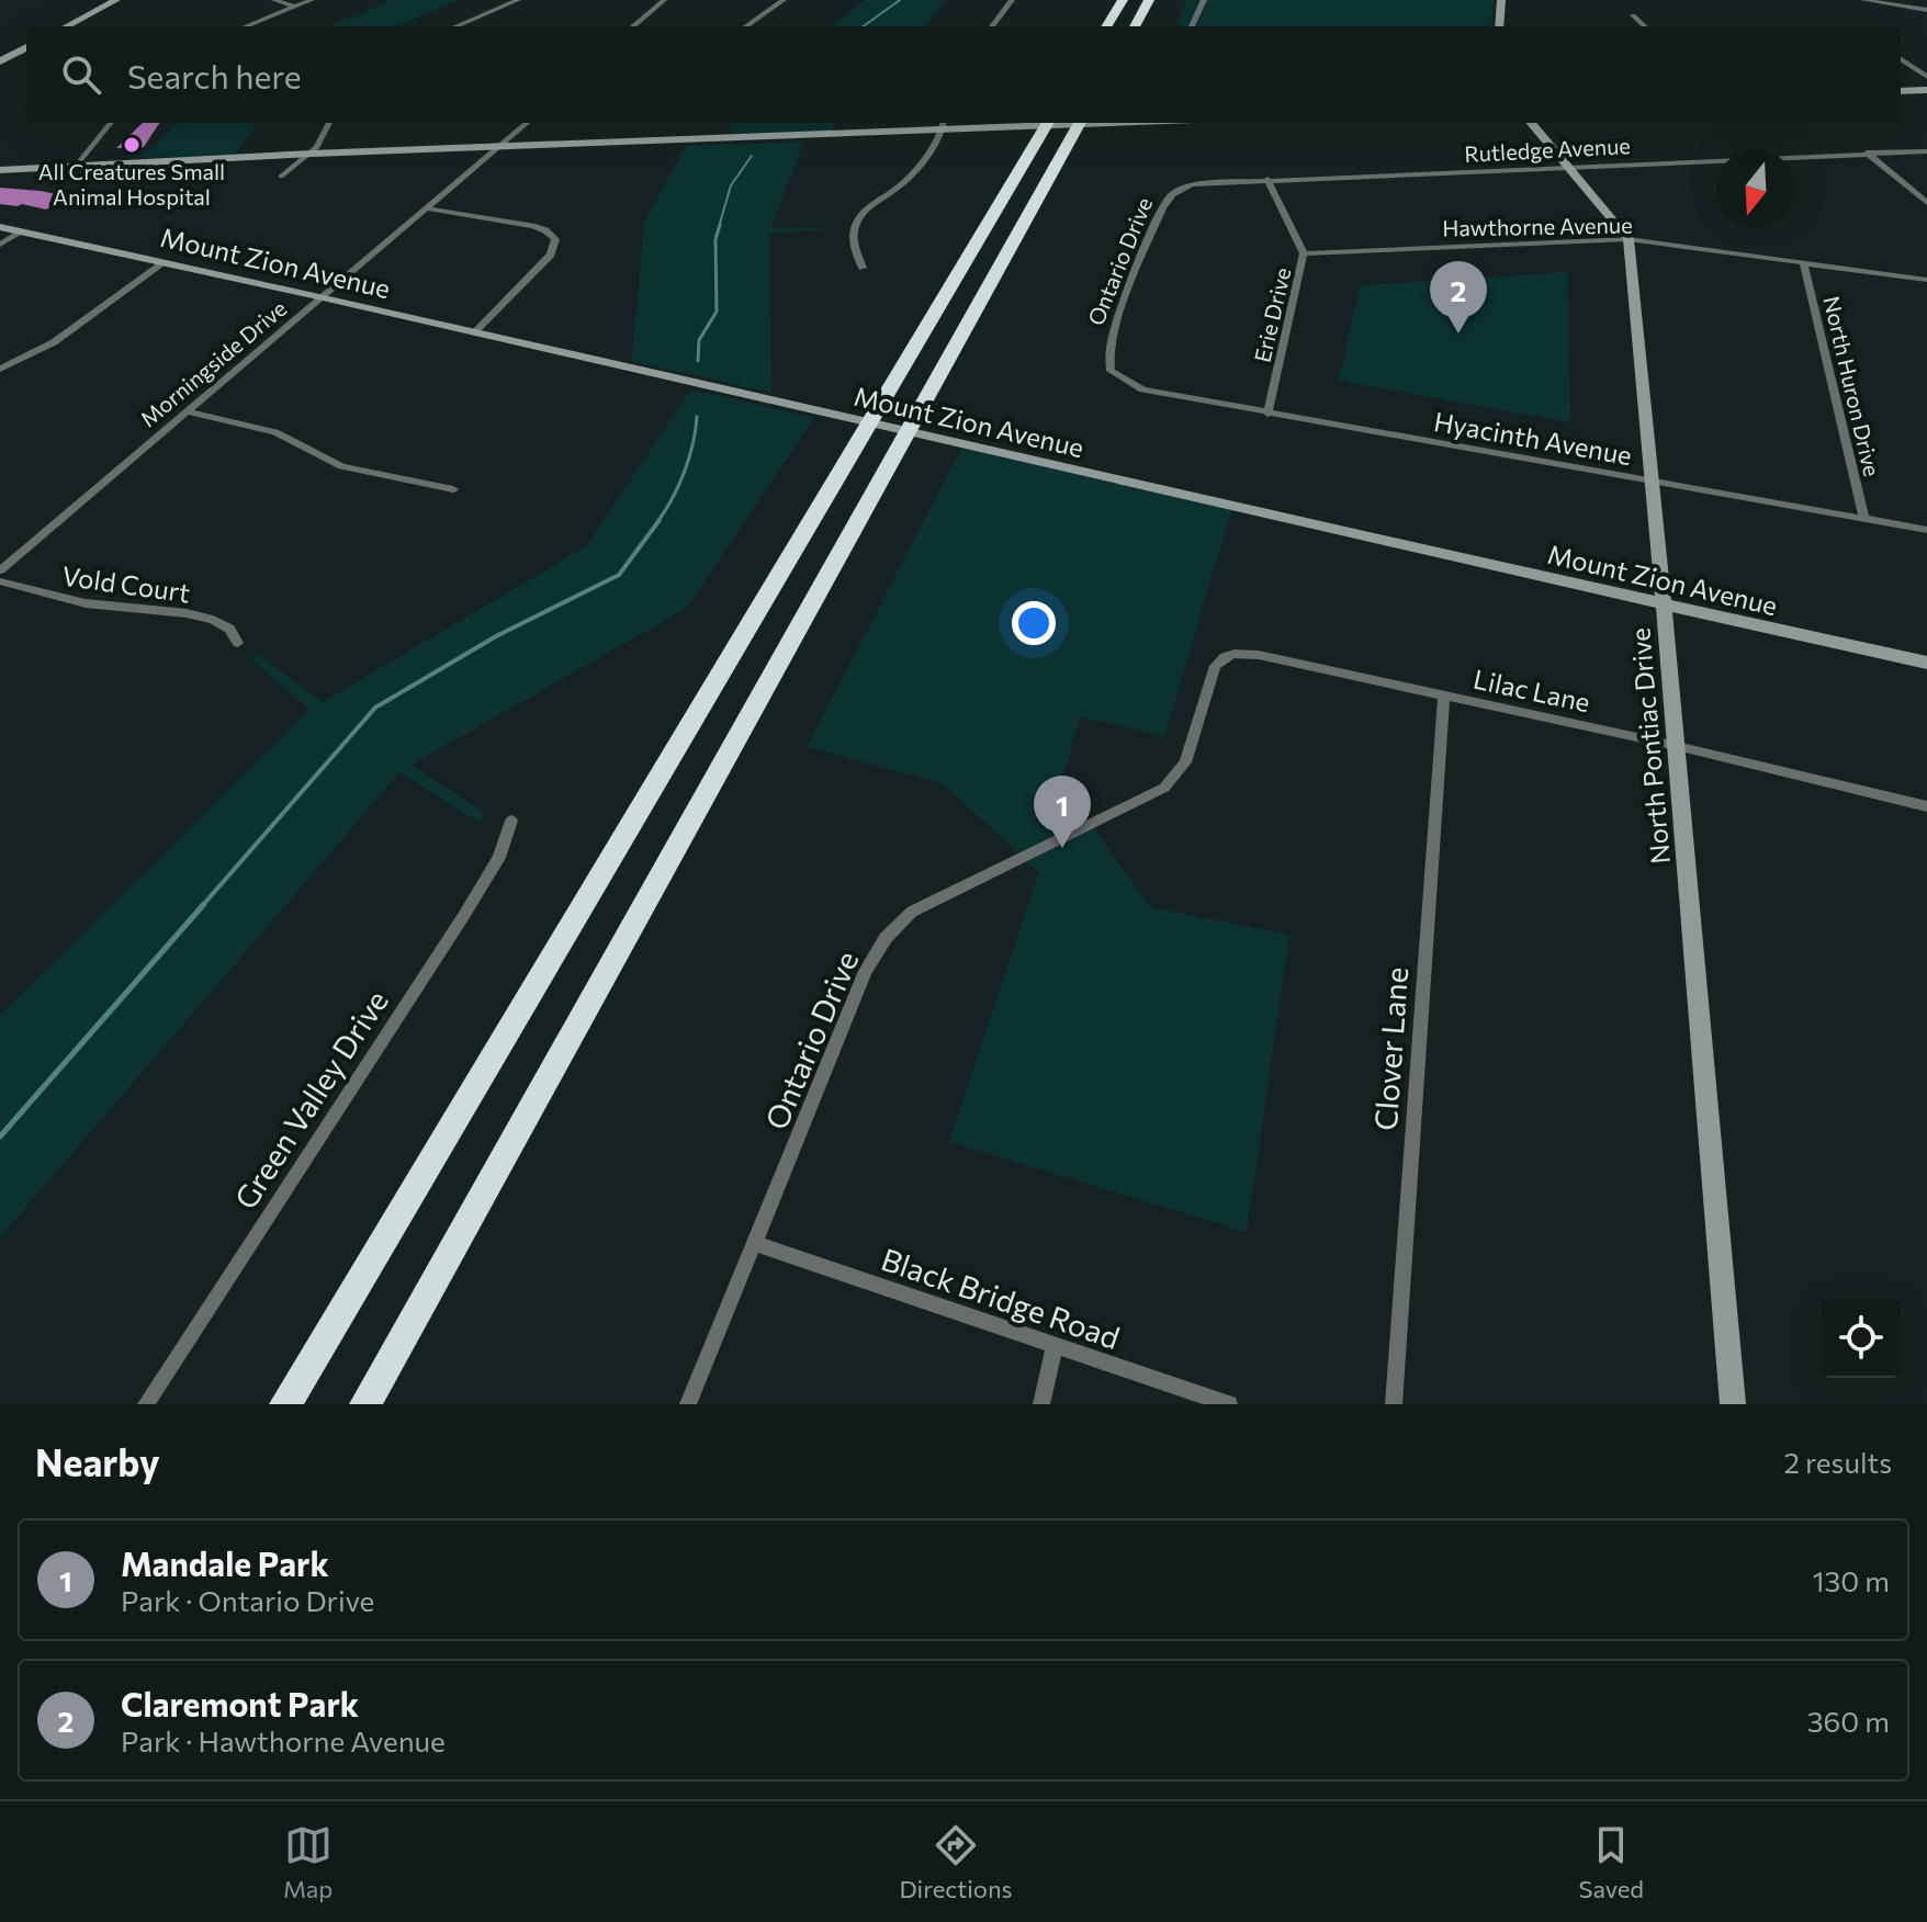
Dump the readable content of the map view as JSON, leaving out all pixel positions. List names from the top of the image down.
{
  "streets": {
    "main road": ["Mount Zion Avenue", "North Pontiac Drive"],
    "street": [
      "Rutledge Avenue",
      "Hawthorne Avenue",
      "Ontario Drive",
      "Erie Drive",
      "Morningside Drive",
      "North Huron Drive",
      "Hyacinth Avenue",
      "Vold Court",
      "Lilac Lane",
      "Clover Lane",
      "Green Valley Drive",
      "Black Bridge Road"
    ]
  },
  "crossings": [
    ["Rutledge Avenue", "Ontario Drive"],
    ["Rutledge Avenue", "Erie Drive"],
    ["Hawthorne Avenue", "Erie Drive"],
    ["Hawthorne Avenue", "North Huron Drive"],
    ["Hawthorne Avenue", "North Pontiac Drive"],
    ["Ontario Drive", "Hyacinth Avenue"],
    ["Ontario Drive", "Lilac Lane"],
    ["Ontario Drive", "Black Bridge Road"],
    ["Mount Zion Avenue", "Morningside Drive"],
    ["Mount Zion Avenue", "North Pontiac Drive"],
    ["Erie Drive", "Hyacinth Avenue"],
    ["North Huron Drive", "Hyacinth Avenue"],
    ["Hyacinth Avenue", "North Pontiac Drive"],
    ["Lilac Lane", "North Pontiac Drive"],
    ["Lilac Lane", "Clover Lane"]
  ],
  "places": ["All Creatures Small Animal Hospital"],
  "north": "bottom",
  "page": {
    "search": "Search here",
    "pins": ["2", "1"],
    "heading": ["Nearby", "2 results"],
    "list": [
      {
        "mark": "1",
        "name": "Mandale Park",
        "note": "Park · Ontario Drive",
        "value": "130 m"
      },
      {
        "mark": "2",
        "name": "Claremont Park",
        "note": "Park · Hawthorne Avenue",
        "value": "360 m"
      }
    ],
    "nav": ["Map", "Directions", "Saved"]
  }
}
